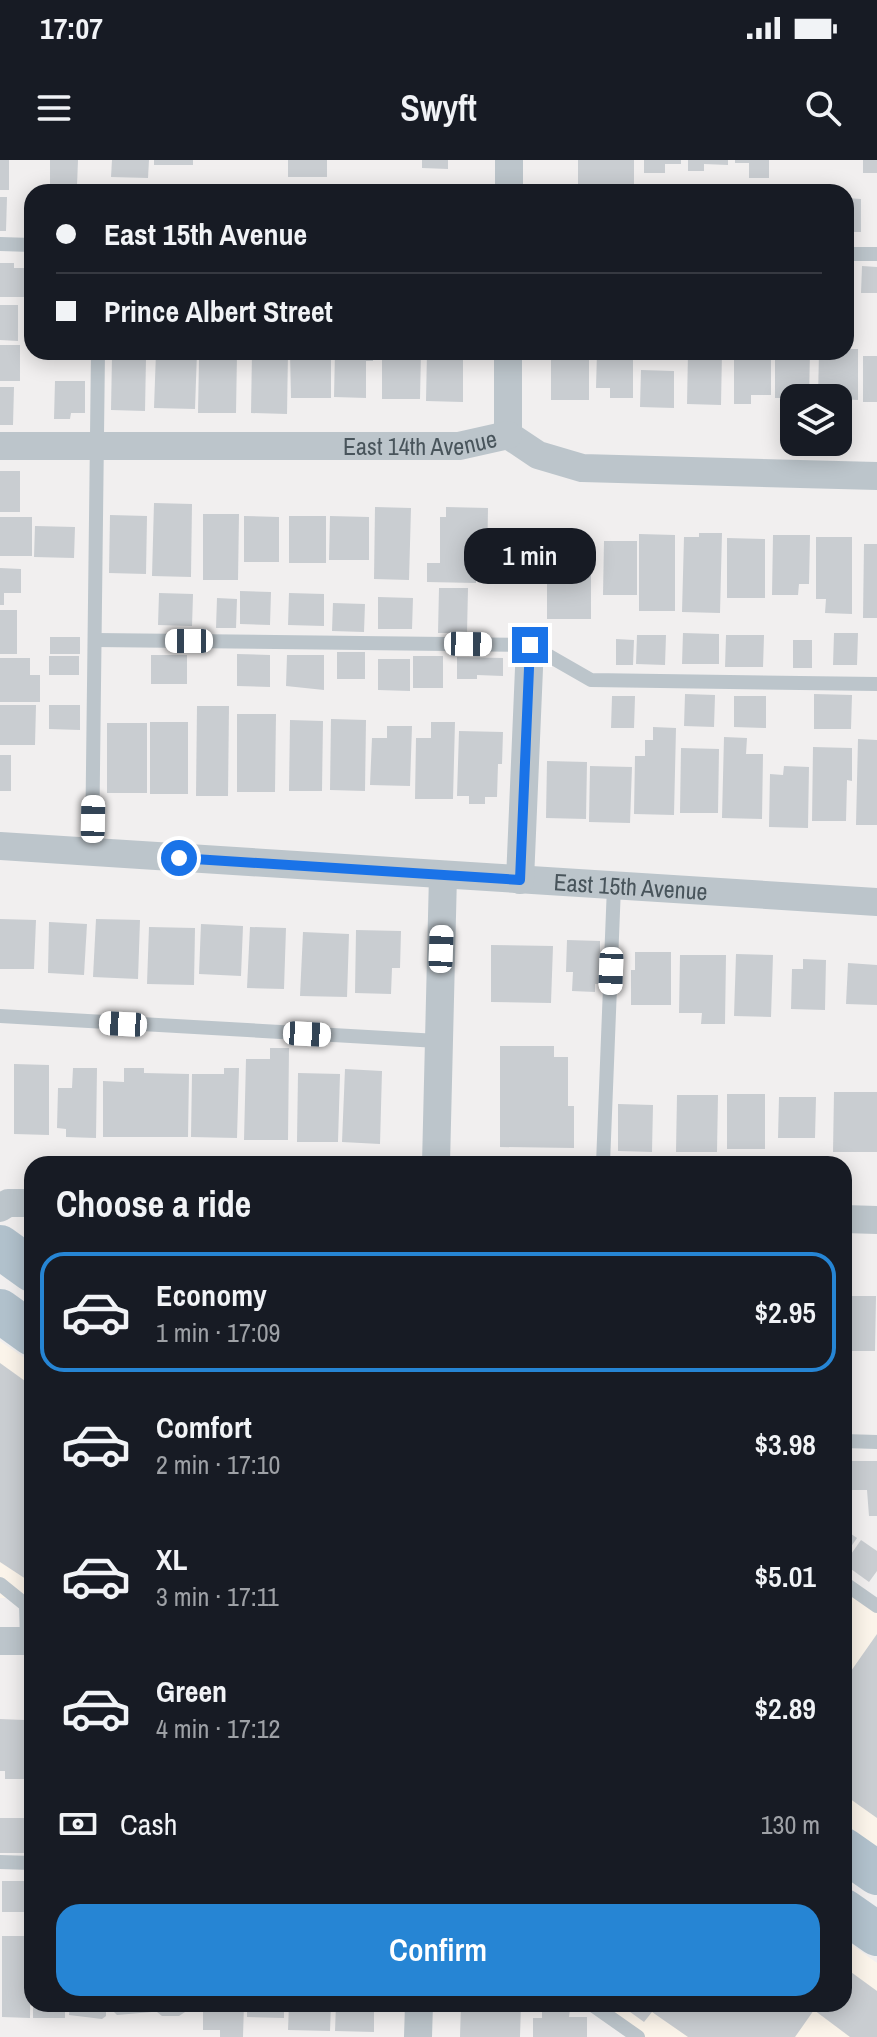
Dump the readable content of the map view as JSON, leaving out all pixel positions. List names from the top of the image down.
{
  "streets": {
    "street": ["East 14th Avenue", "East 15th Avenue"]
  },
  "page": {
    "status": "17:07",
    "header": "Swyft",
    "banner": ["East 15th Avenue", "Prince Albert Street"],
    "bubble": "1 min",
    "heading": "Choose a ride",
    "list": [
      {
        "name": "Economy",
        "note": "1 min · 17:09",
        "value": "$2.95"
      },
      {
        "name": "Comfort",
        "note": "2 min · 17:10",
        "value": "$3.98"
      },
      {
        "name": "XL",
        "note": "3 min · 17:11",
        "value": "$5.01"
      },
      {
        "name": "Green",
        "note": "4 min · 17:12",
        "value": "$2.89"
      }
    ],
    "pay": ["Cash", "130 m"],
    "buttons": "Confirm"
  }
}
